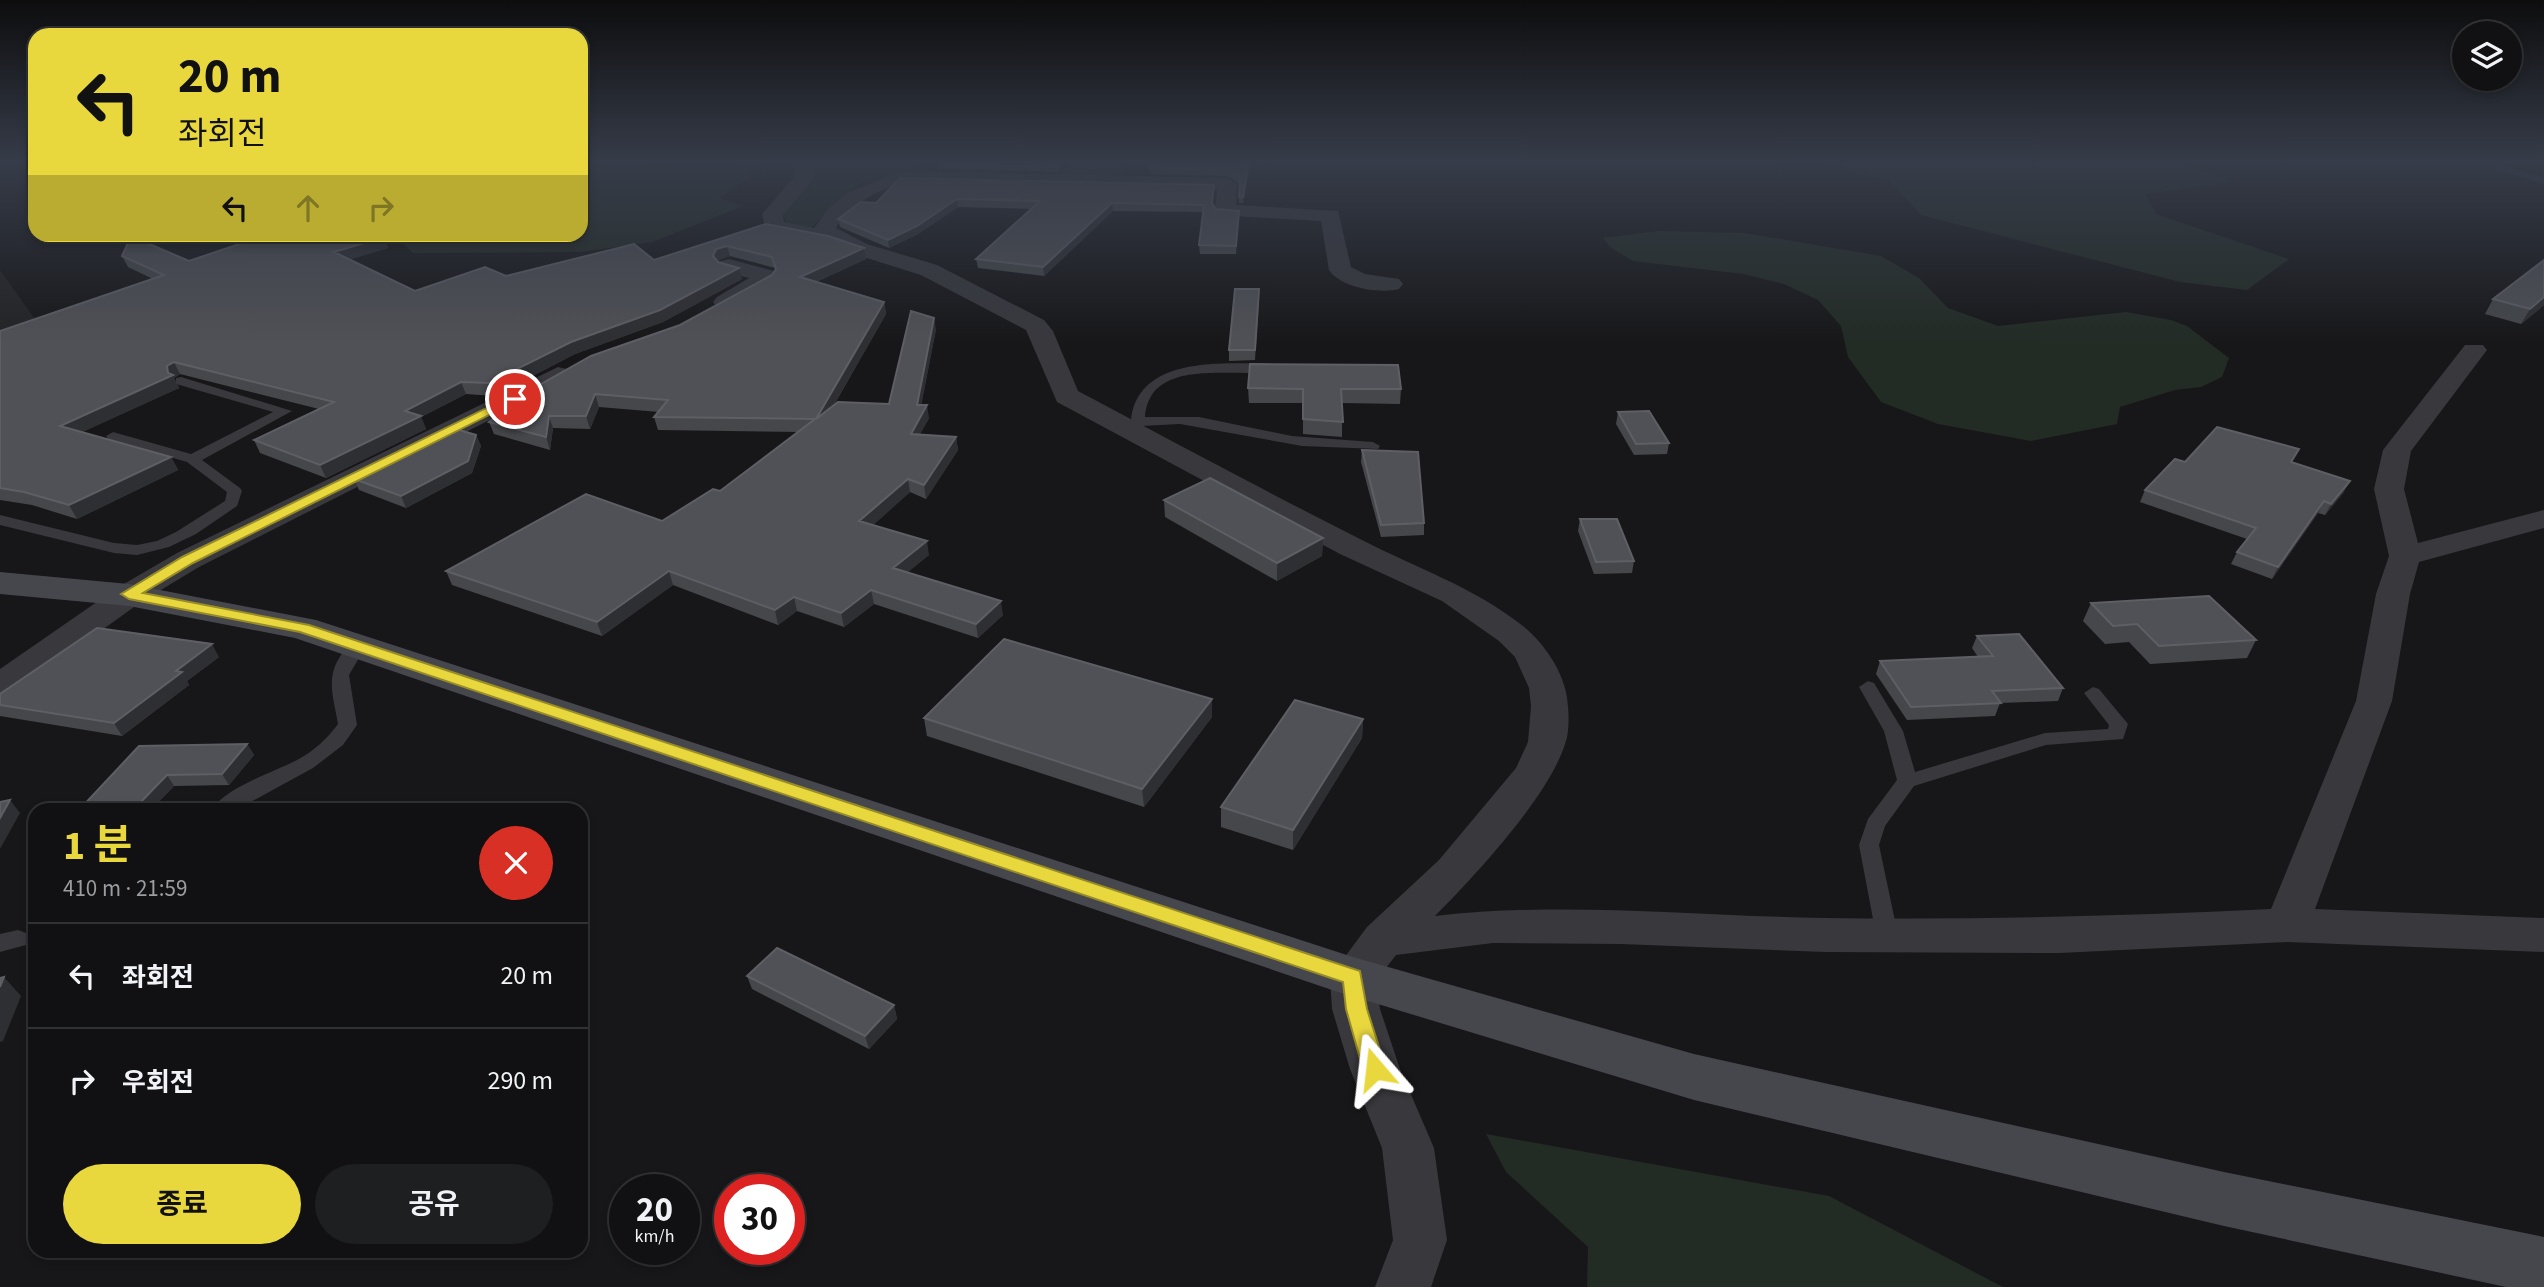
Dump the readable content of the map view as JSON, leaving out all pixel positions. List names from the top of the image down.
{
  "page": {
    "turn": ["20 m", "좌회전"],
    "heading": ["1 분", "410 m · 21:59"],
    "list": [
      {
        "name": "좌회전",
        "value": "20 m"
      },
      {
        "name": "우회전",
        "value": "290 m"
      }
    ],
    "buttons": ["종료", "공유"],
    "speed": "20 km/h",
    "limit": "30"
  }
}
